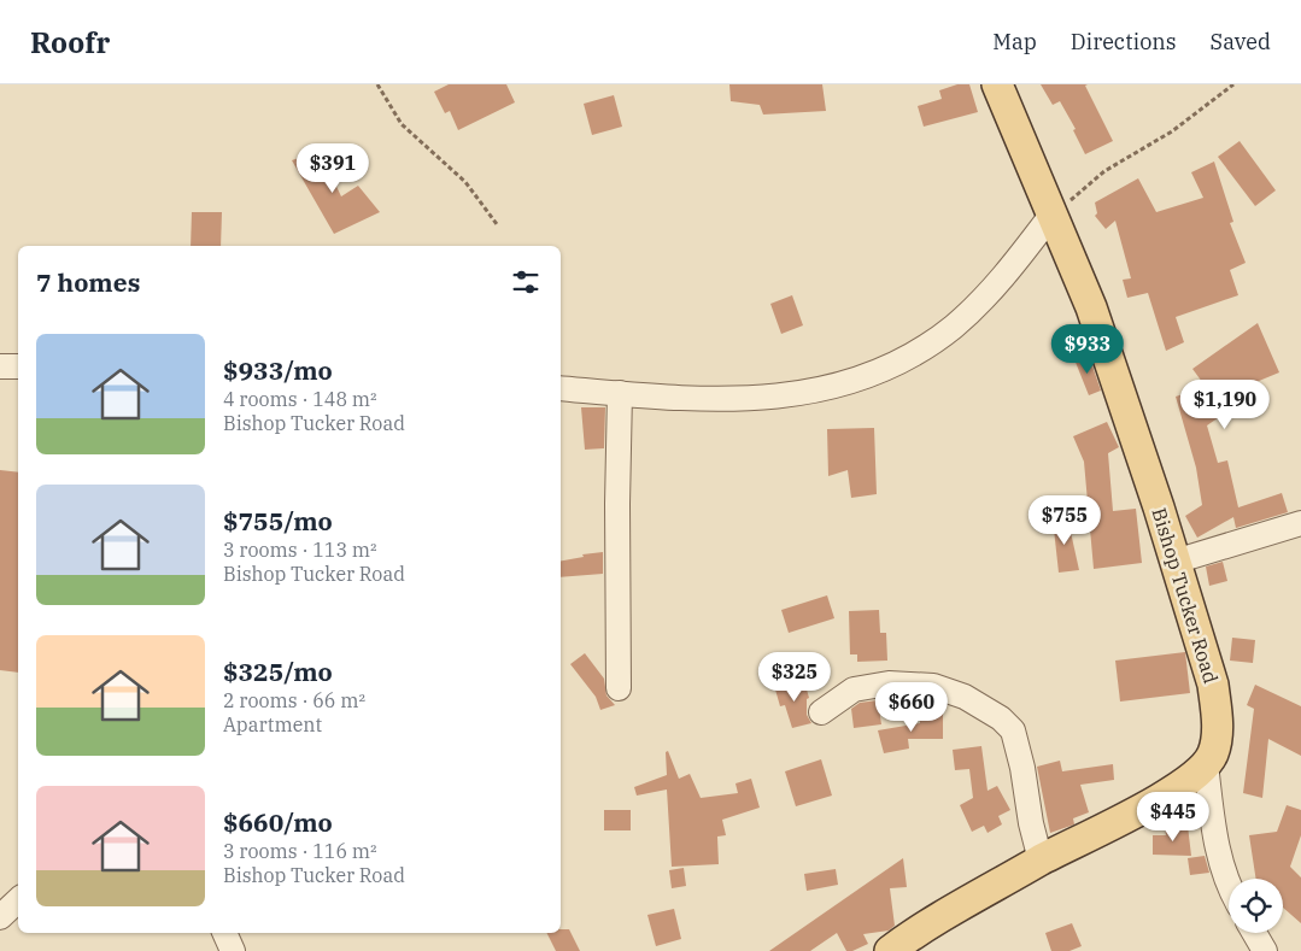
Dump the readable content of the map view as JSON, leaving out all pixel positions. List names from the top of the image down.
{
  "streets": {
    "main road": ["Bishop Tucker Road"]
  },
  "page": {
    "header": "Roofr",
    "nav": ["Map", "Directions", "Saved"],
    "price": [
      "$391",
      "$933",
      "$1,190",
      "$755",
      "$325",
      "$660",
      "$445"
    ],
    "heading": "7 homes",
    "list": [
      {
        "name": "$933/mo",
        "note": "4 rooms · 148 m² · Bishop Tucker Road"
      },
      {
        "name": "$755/mo",
        "note": "3 rooms · 113 m² · Bishop Tucker Road"
      },
      {
        "name": "$325/mo",
        "note": "2 rooms · 66 m² · Apartment"
      },
      {
        "name": "$660/mo",
        "note": "3 rooms · 116 m² · Bishop Tucker Road"
      }
    ]
  }
}
